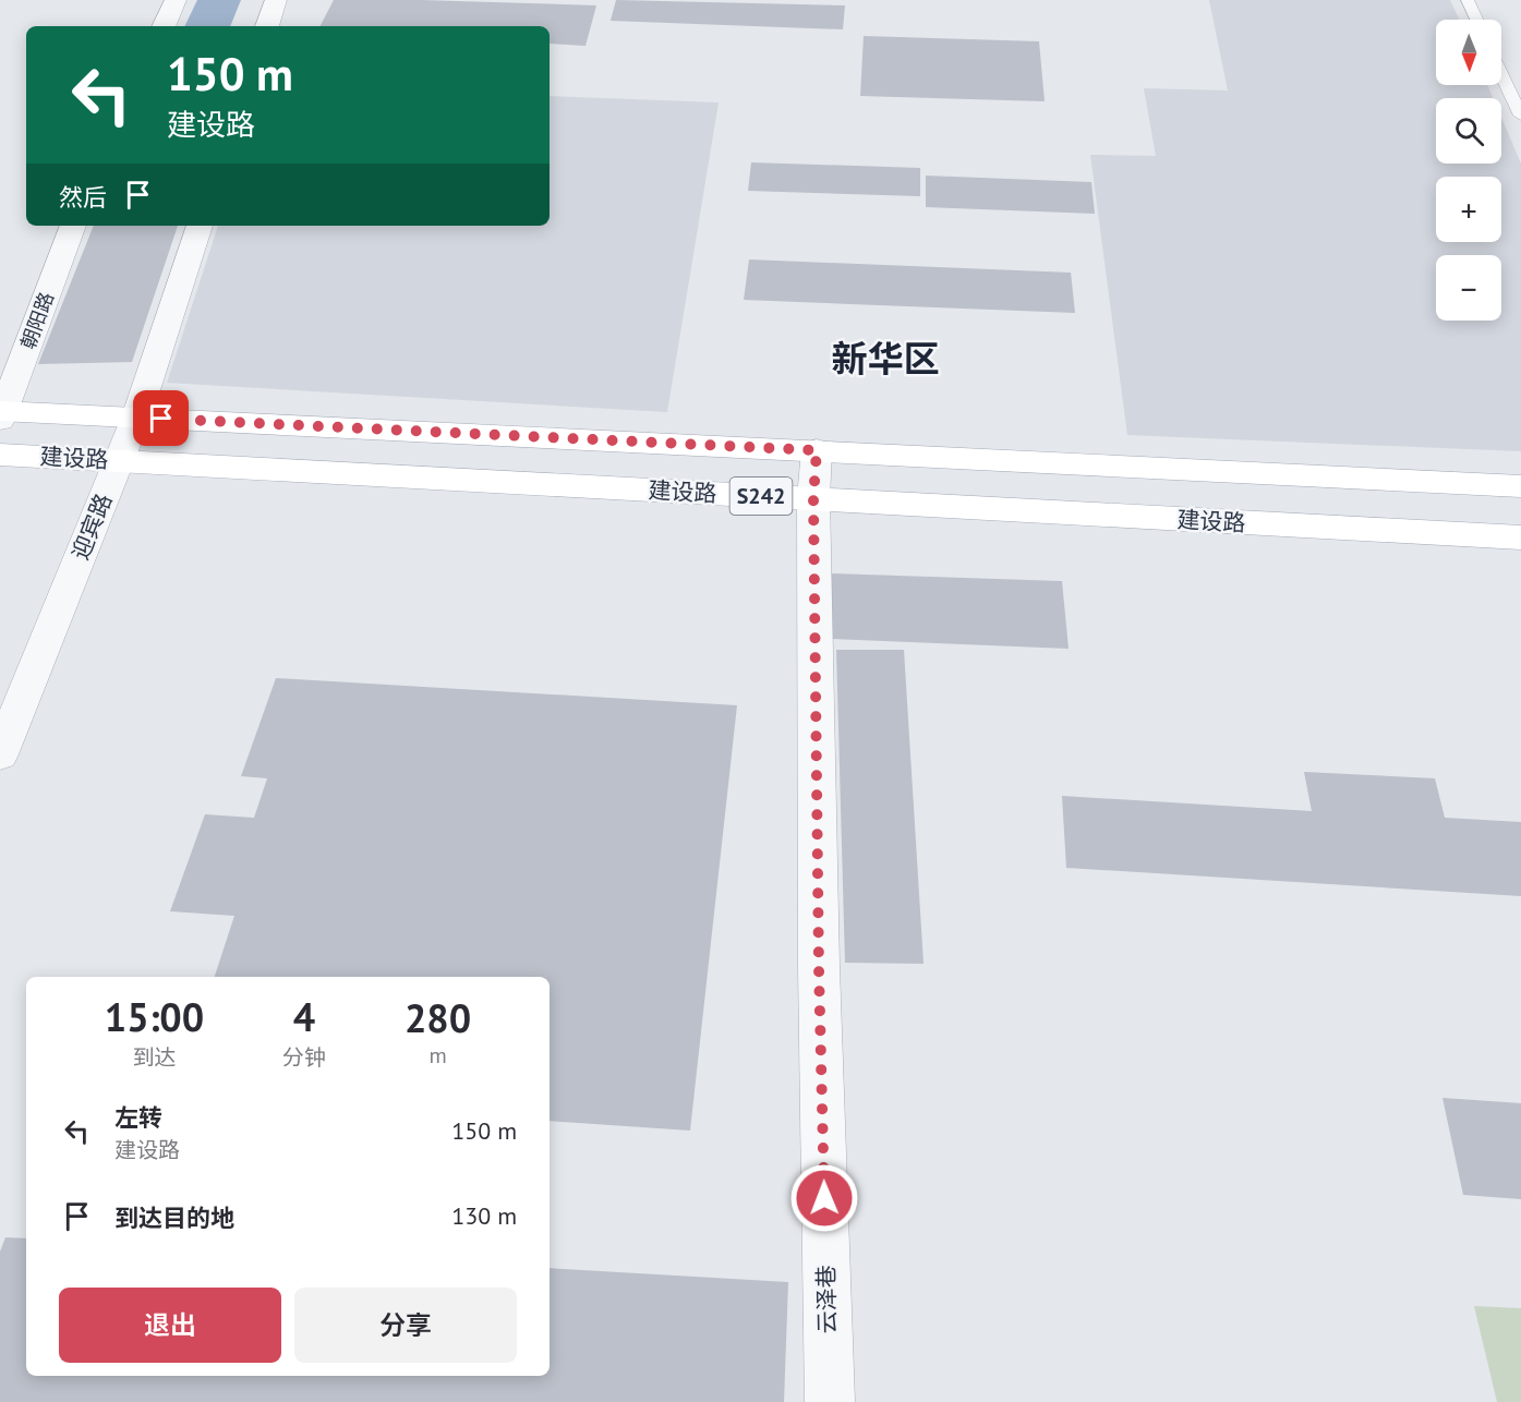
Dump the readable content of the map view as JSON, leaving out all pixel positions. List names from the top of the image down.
{
  "streets": {
    "main road": ["建设路", "S242"],
    "street": ["朝阳路", "迎宾路", "云泽巷"]
  },
  "crossings": [
    ["朝阳路", "建设路"],
    ["建设路", "迎宾路"],
    ["建设路", "云泽巷"]
  ],
  "districts": ["新华区"],
  "north": "bottom",
  "page": {
    "map_buttons": ["+", "−"],
    "turn": ["150 m", "建设路"],
    "then": "然后",
    "eta": [
      "15:00",
      "到达",
      "4",
      "分钟",
      "280",
      "m"
    ],
    "list": [
      {
        "name": "左转",
        "note": "建设路",
        "value": "150 m"
      },
      {
        "name": "到达目的地",
        "value": "130 m"
      }
    ],
    "buttons": ["退出", "分享"]
  }
}
